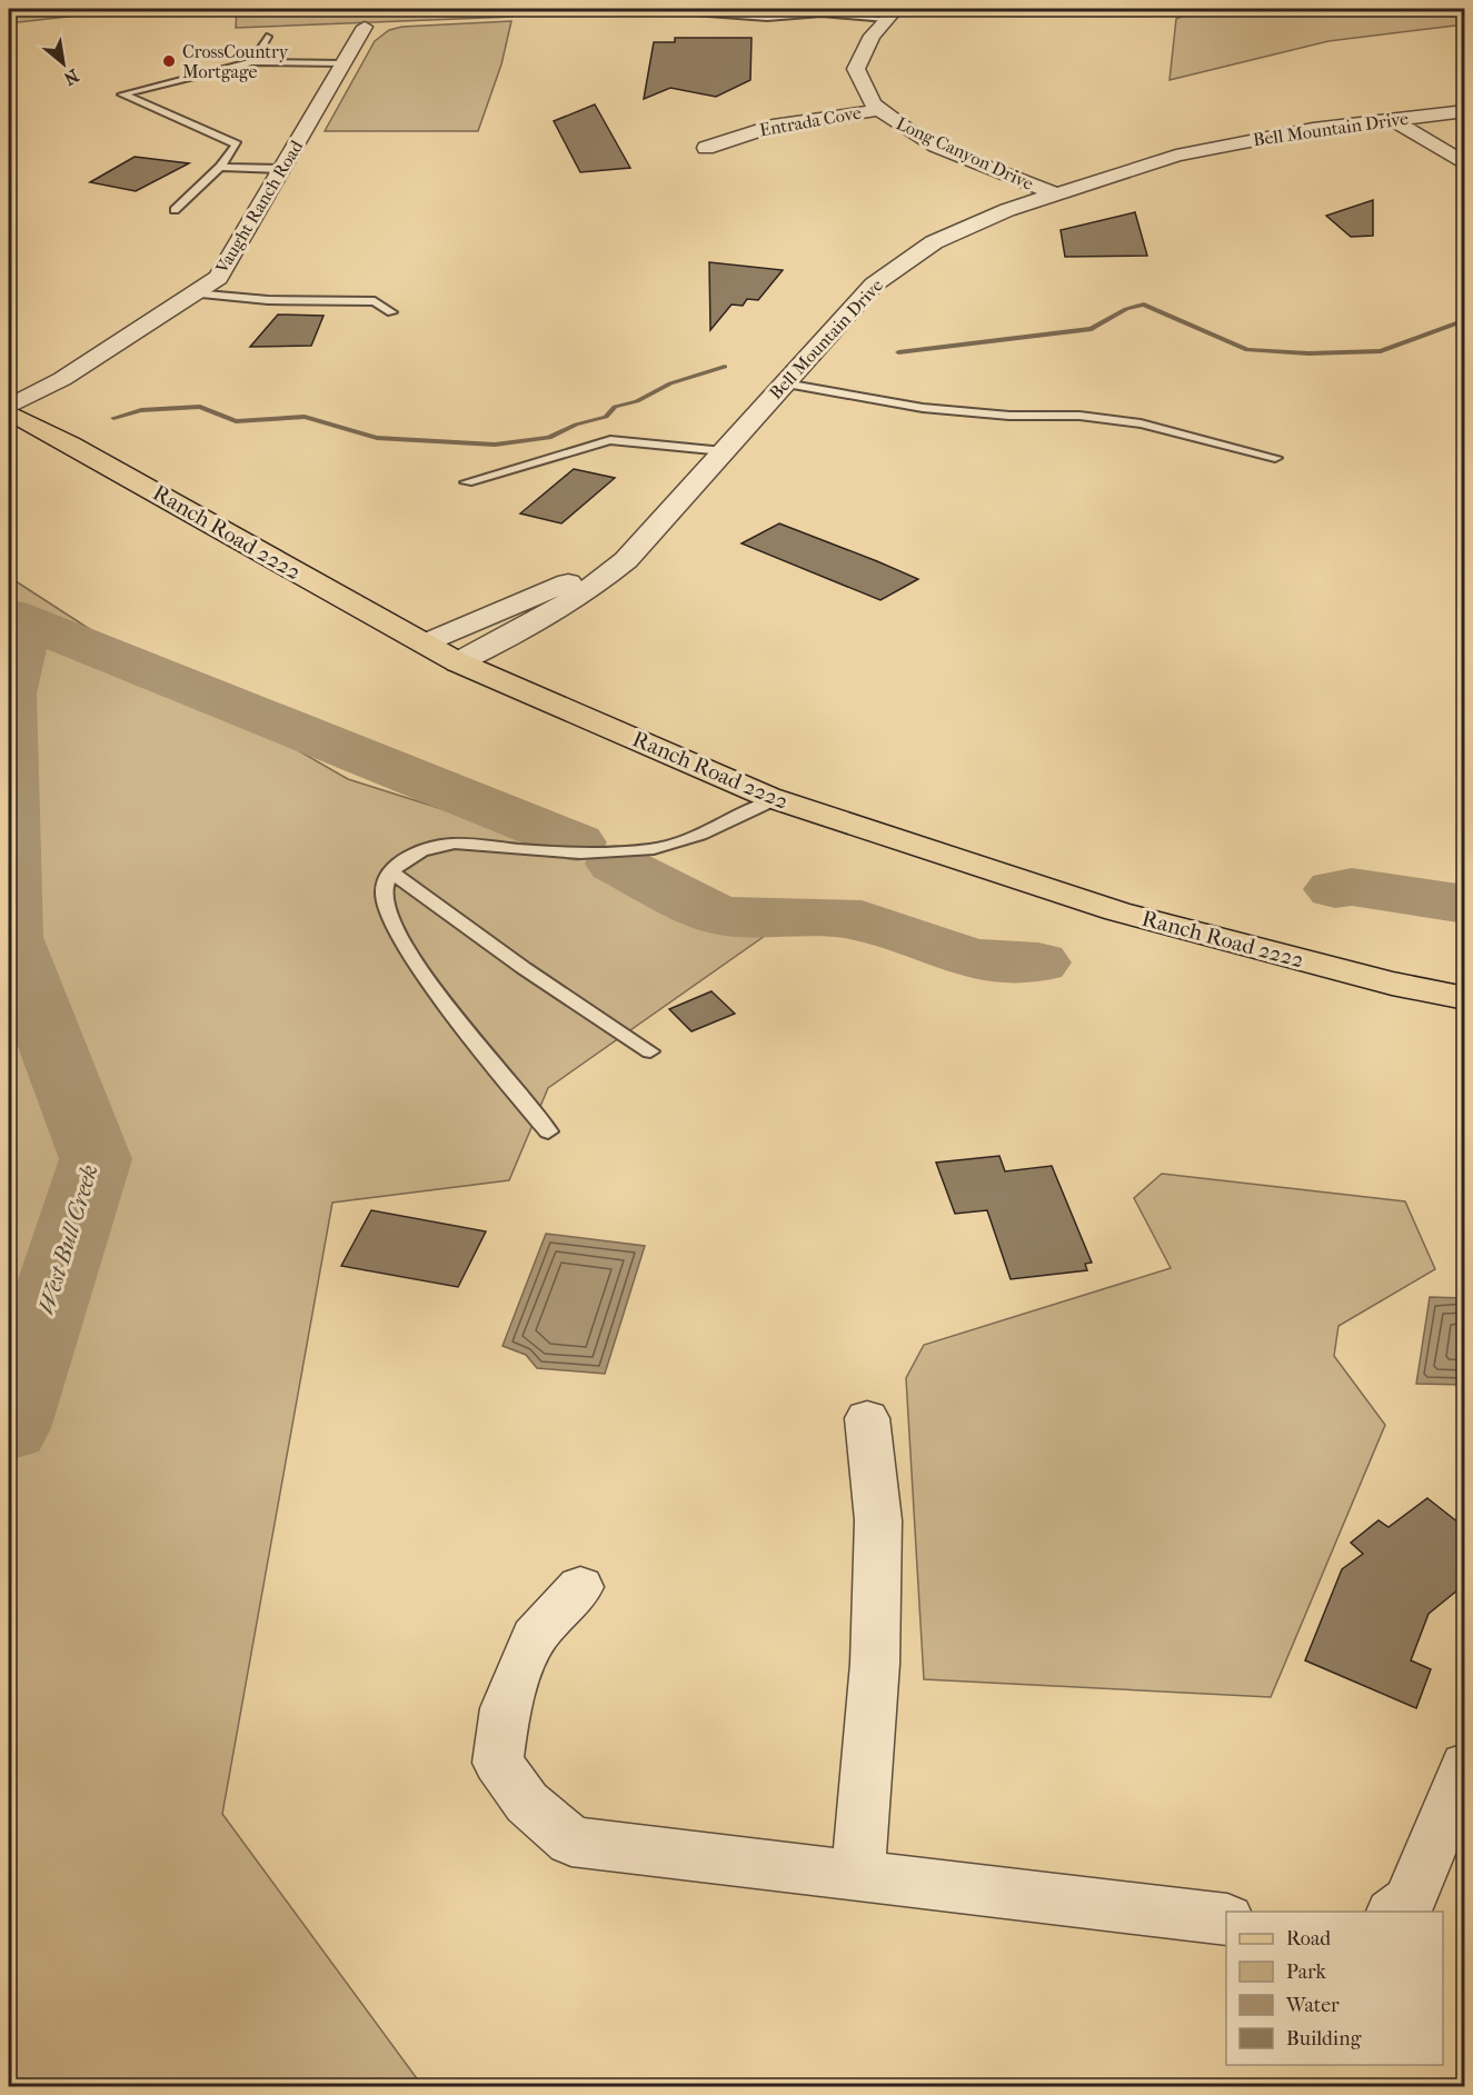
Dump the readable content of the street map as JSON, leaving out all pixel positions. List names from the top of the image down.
{
  "streets": {
    "main road": ["Ranch Road 2222"],
    "street": [
      "Entrada Cove",
      "Bell Mountain Drive",
      "Long Canyon Drive",
      "Vaught Ranch Road"
    ]
  },
  "crossings": [
    ["Entrada Cove", "Long Canyon Drive"],
    ["Bell Mountain Drive", "Long Canyon Drive"],
    ["Bell Mountain Drive", "Ranch Road 2222"]
  ],
  "water": ["West Bull Creek"],
  "places": ["CrossCountry Mortgage"],
  "legend": [
    "Road",
    "Park",
    "Water",
    "Building"
  ],
  "north": "bottom right"
}
